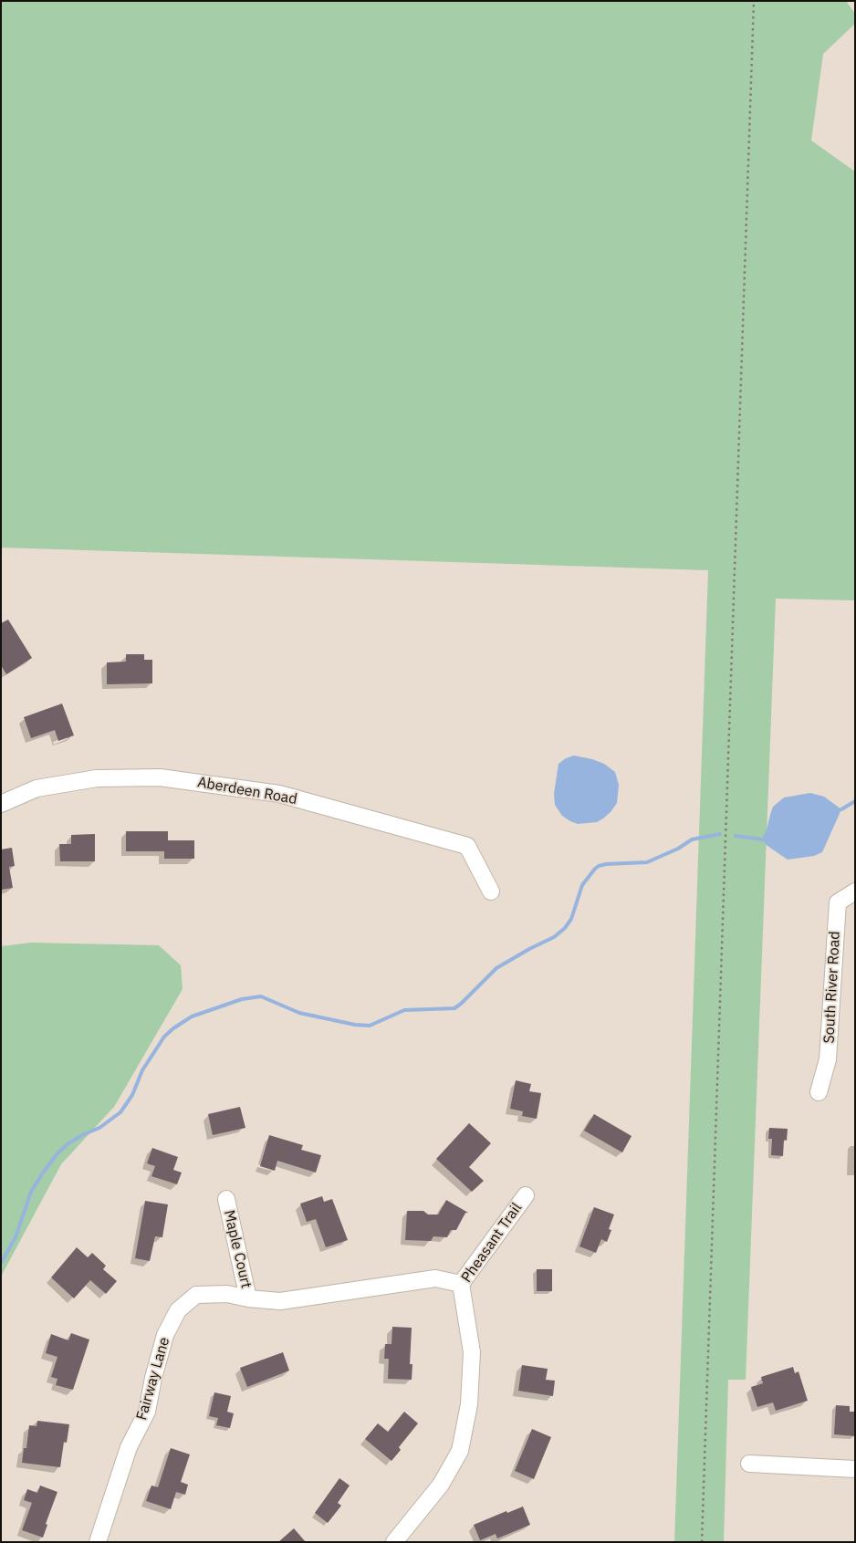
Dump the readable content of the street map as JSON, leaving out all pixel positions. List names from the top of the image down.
{
  "streets": {
    "street": [
      "Aberdeen Road",
      "South River Road",
      "Pheasant Trail",
      "Maple Court",
      "Fairway Lane"
    ]
  },
  "crossings": [
    ["Pheasant Trail", "Fairway Lane"],
    ["Maple Court", "Fairway Lane"]
  ]
}
